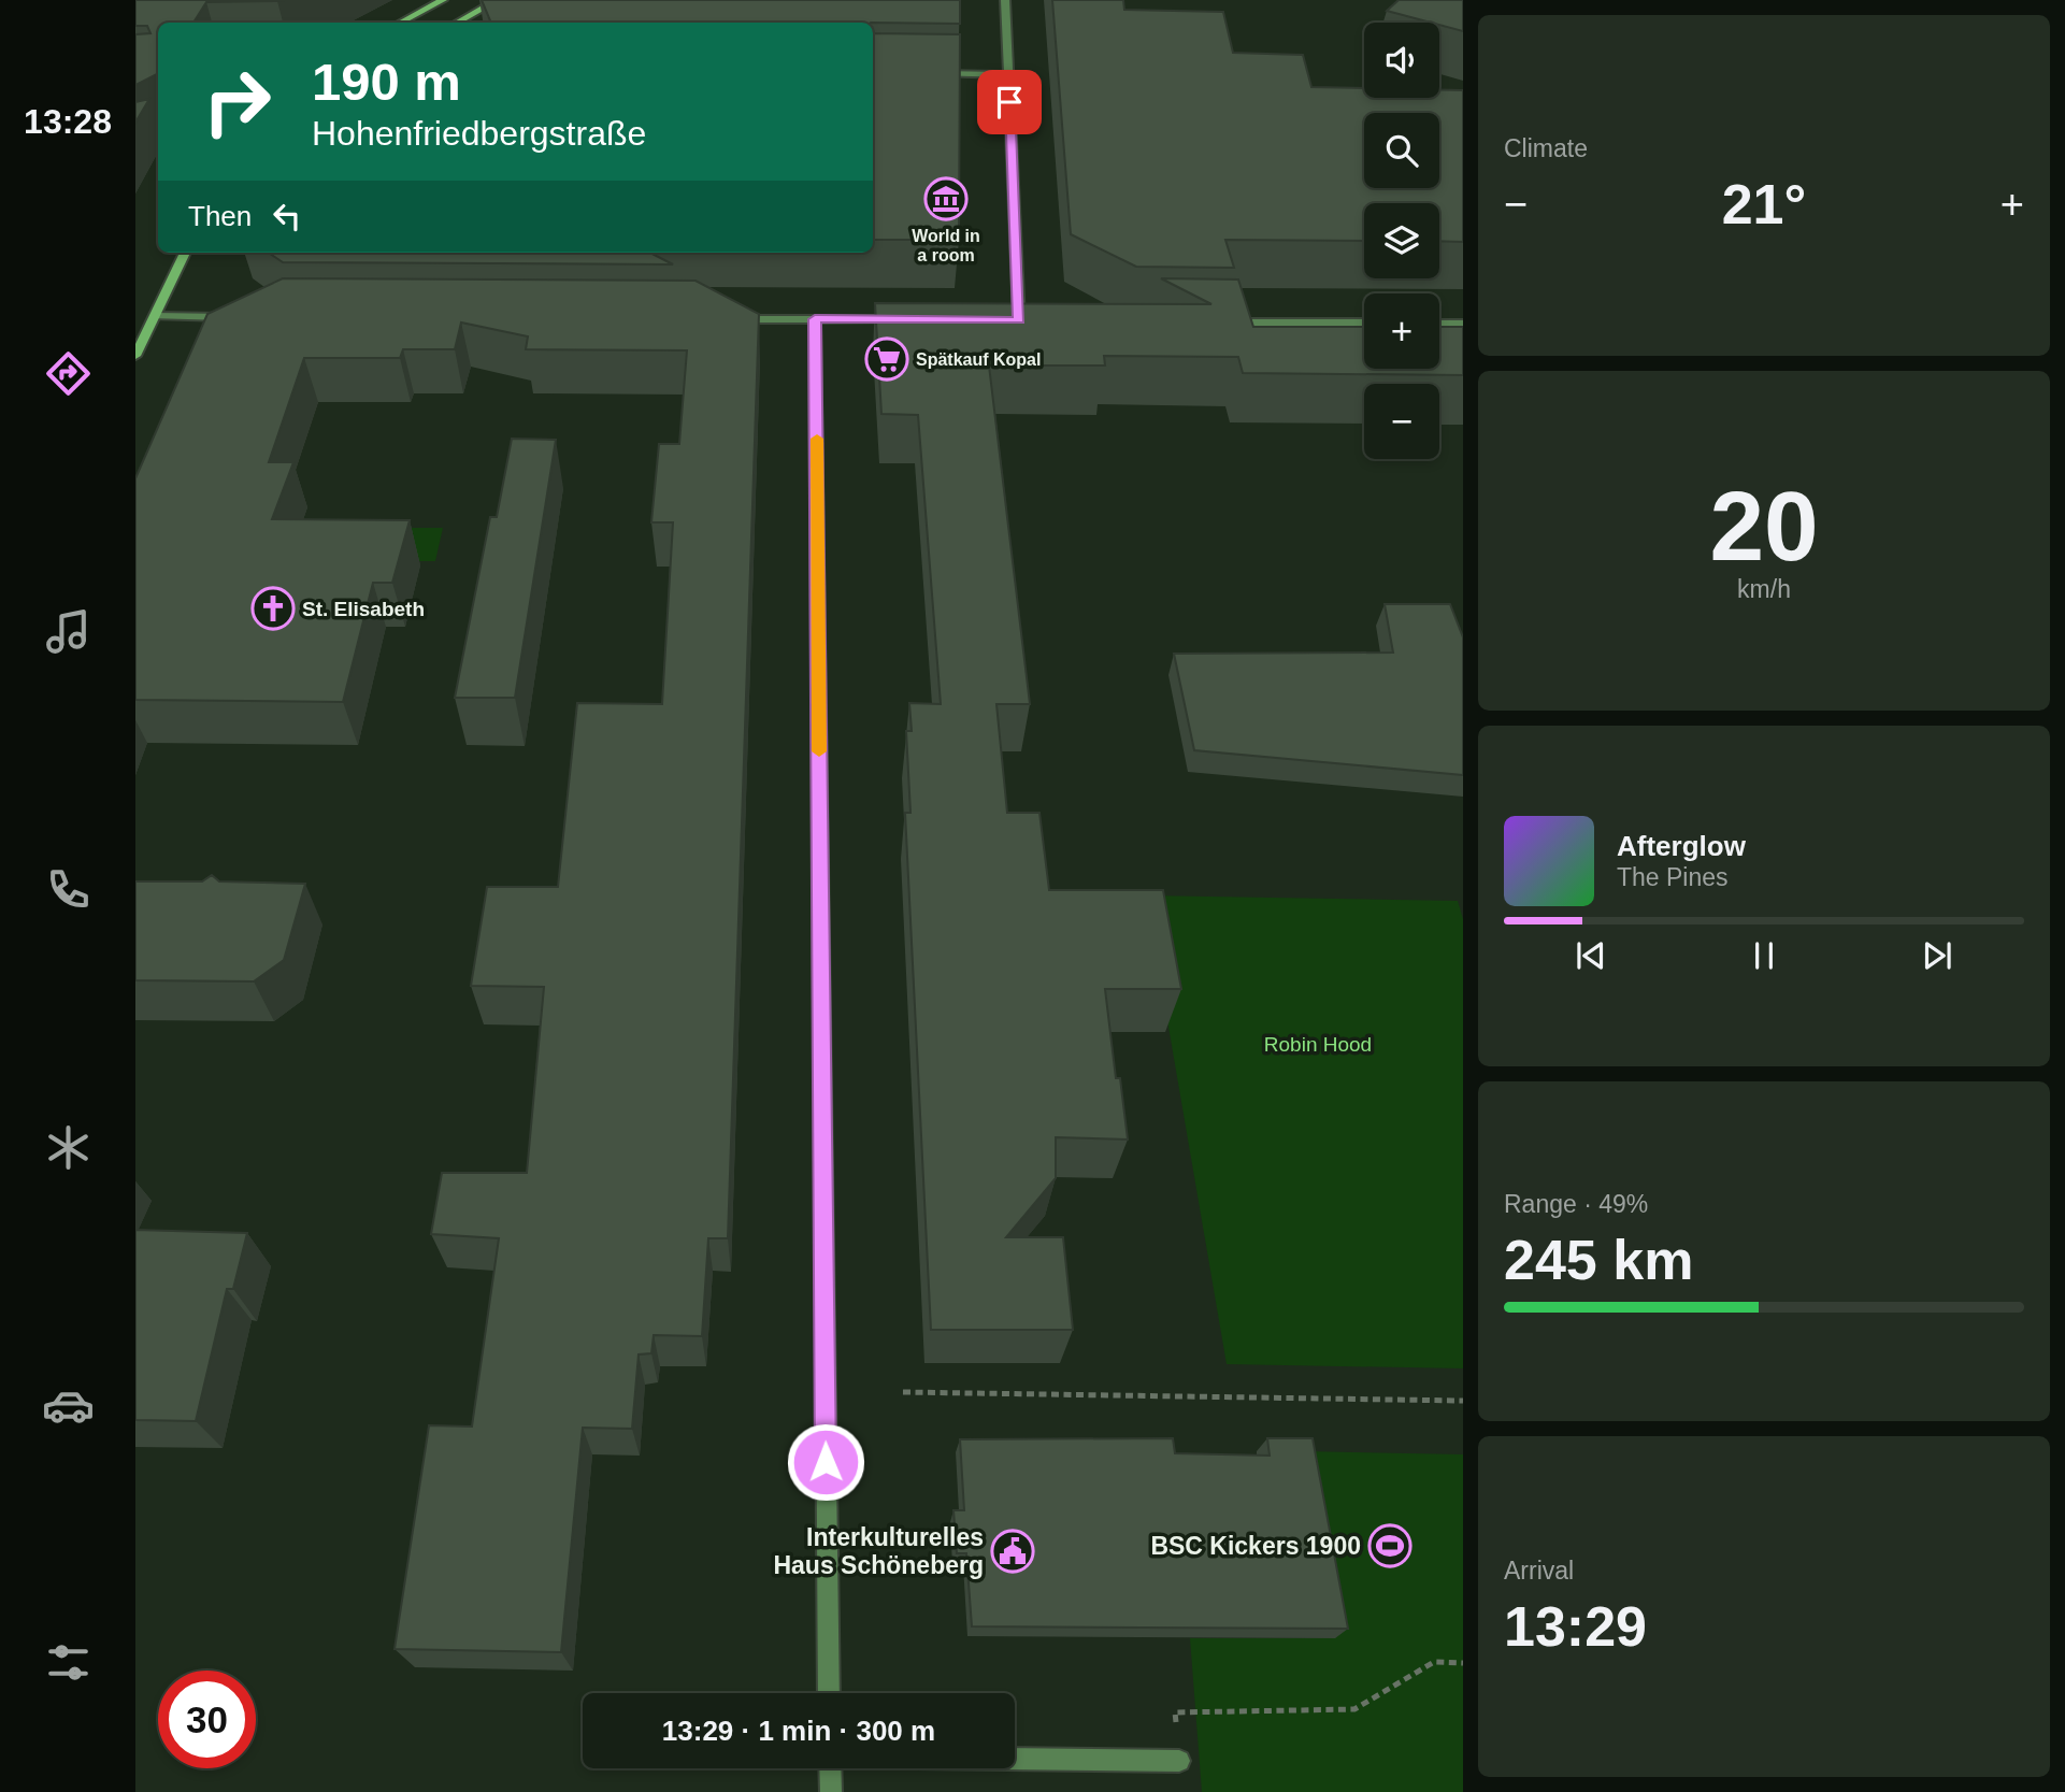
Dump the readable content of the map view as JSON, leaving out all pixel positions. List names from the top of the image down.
{
  "parks": ["Robin Hood"],
  "places": {
    "museum": ["World in a room"],
    "supermarket": ["Spätkauf Kopal"],
    "church": ["St. Elisabeth"],
    "sports": ["BSC Kickers 1900"],
    "public building": ["Interkulturelles Haus Schöneberg"]
  },
  "page": {
    "tabs": "13:28",
    "tile": [
      "Climate",
      ["20", "km/h"],
      ["Range · 49%", "245 km"],
      ["Arrival", "13:29"]
    ],
    "map_buttons": ["+", "−"],
    "turn": ["190 m", "Hohenfriedbergstraße"],
    "heat": ["−", "21°", "+"],
    "then": "Then",
    "song": ["Afterglow", "The Pines"],
    "limit": "30",
    "trip": "13:29 · 1 min · 300 m"
  }
}
